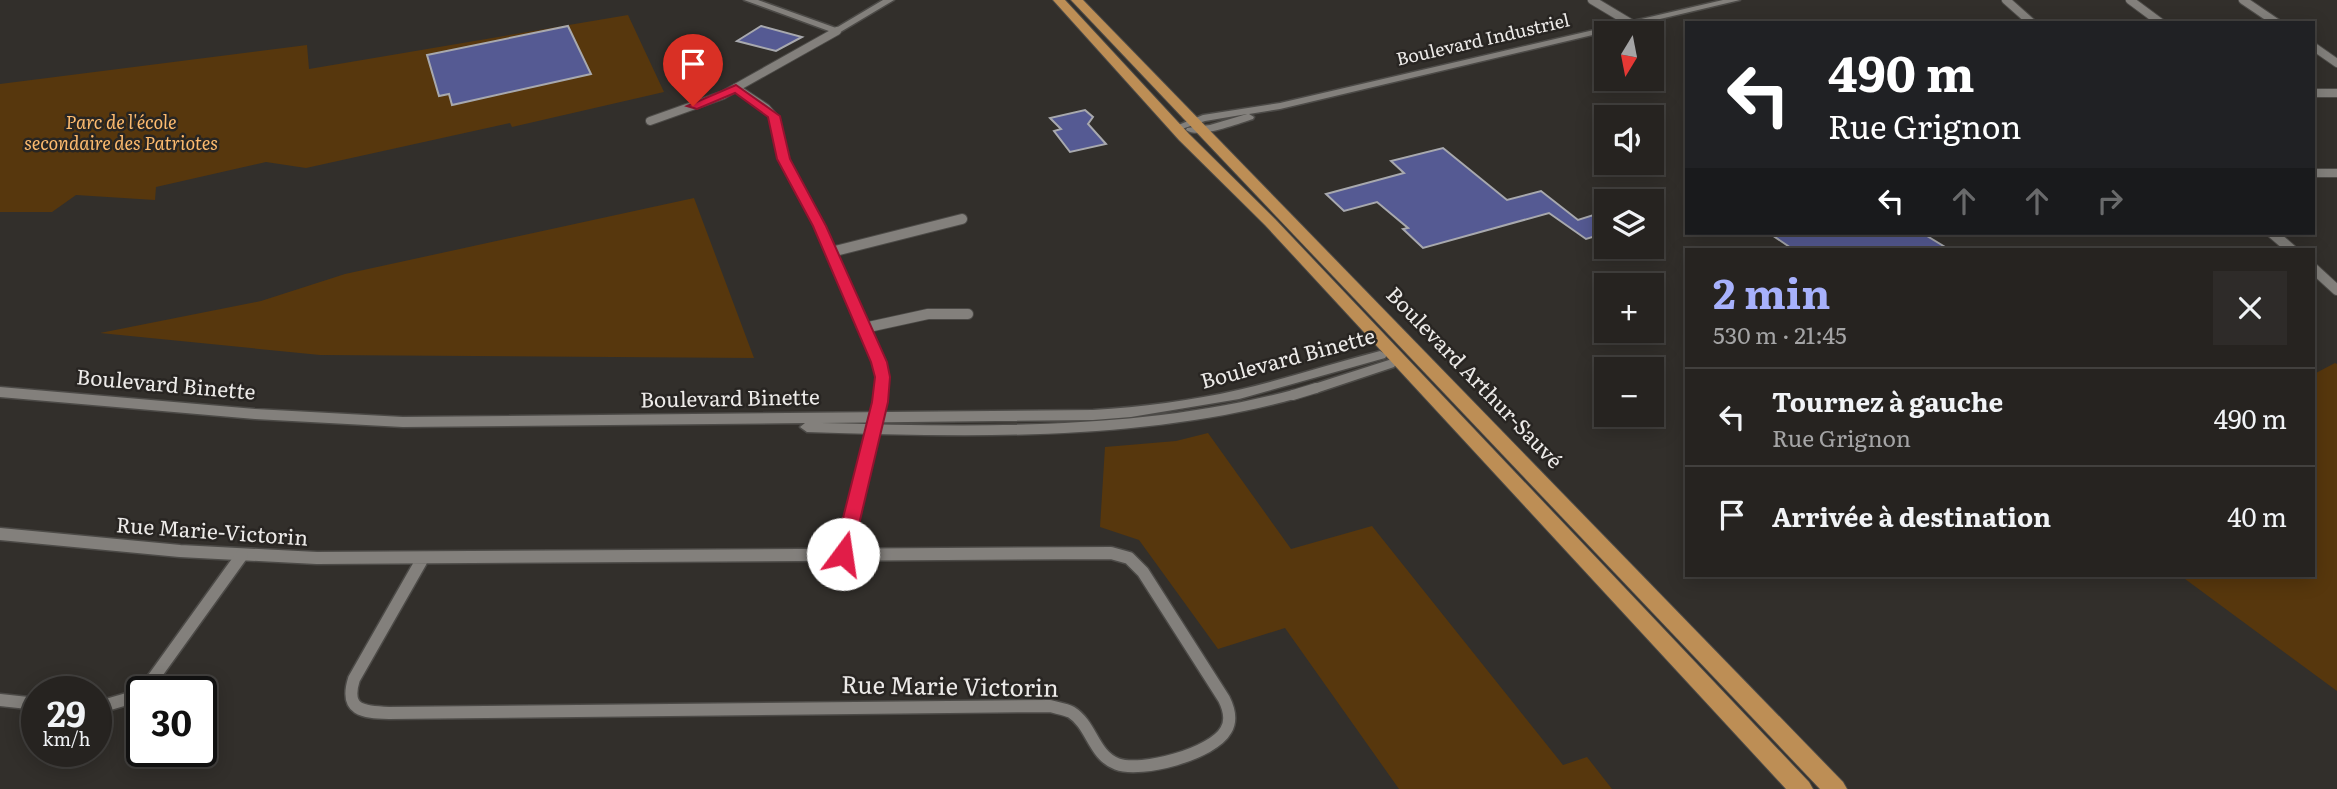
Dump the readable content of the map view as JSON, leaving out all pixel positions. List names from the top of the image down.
{
  "streets": {
    "main road": ["Boulevard Arthur-Sauvé"],
    "street": [
      "Boulevard Industriel",
      "Boulevard Binette",
      "Rue Marie-Victorin",
      "Rue Marie Victorin"
    ]
  },
  "crossings": [
    ["Boulevard Industriel", "Boulevard Arthur-Sauvé"],
    ["Boulevard Binette", "Boulevard Arthur-Sauvé"],
    ["Rue Marie-Victorin", "Rue Marie Victorin"]
  ],
  "parks": ["Parc de l'école secondaire des Patriotes"],
  "north": "bottom",
  "page": {
    "map_buttons": ["+", "−"],
    "turn": ["490 m", "Rue Grignon"],
    "heading": ["2 min", "530 m · 21:45"],
    "list": [
      {
        "name": "Tournez à gauche",
        "note": "Rue Grignon",
        "value": "490 m"
      },
      {
        "name": "Arrivée à destination",
        "value": "40 m"
      }
    ],
    "speed": "29 km/h",
    "limit": "30"
  }
}
